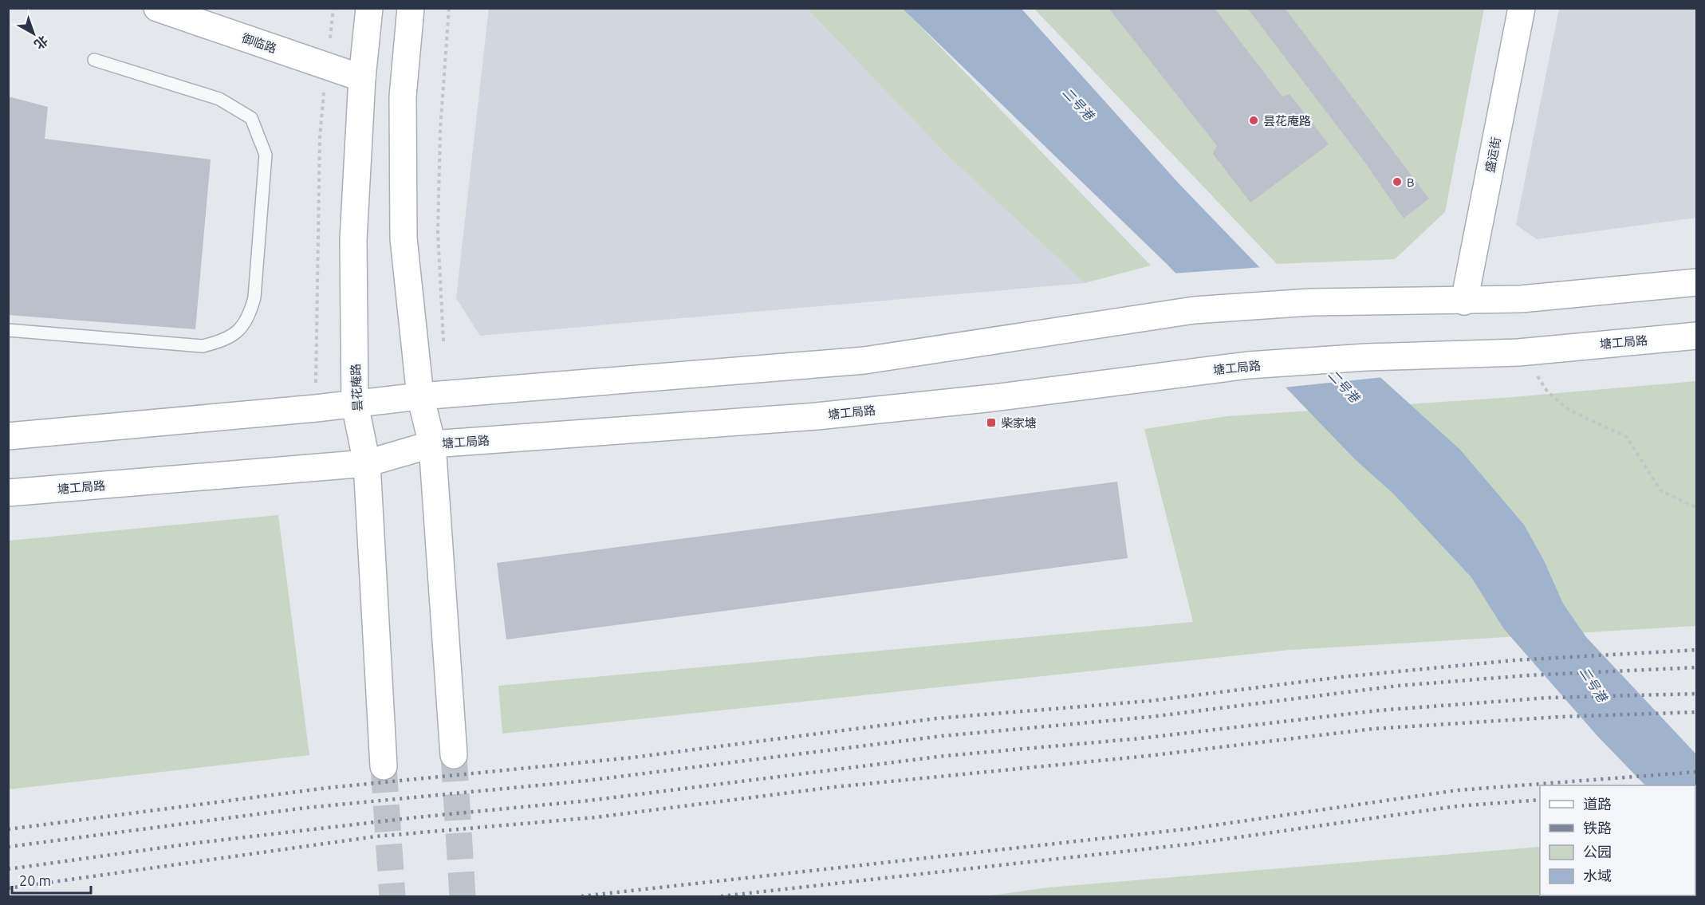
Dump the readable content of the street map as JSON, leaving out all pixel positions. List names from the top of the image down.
{
  "streets": {
    "main road": [
      "御临路",
      "盛运街",
      "塘工局路",
      "昙花庵路"
    ]
  },
  "crossings": [
    ["御临路", "昙花庵路"],
    ["塘工局路", "昙花庵路"]
  ],
  "water": ["二号港"],
  "places": {
    "other": ["昙花庵路", "B"],
    "transit": ["柴家塘"]
  },
  "legend": [
    "道路",
    "铁路",
    "公园",
    "水域"
  ],
  "scale_bar": "20 m",
  "north": "bottom right"
}
